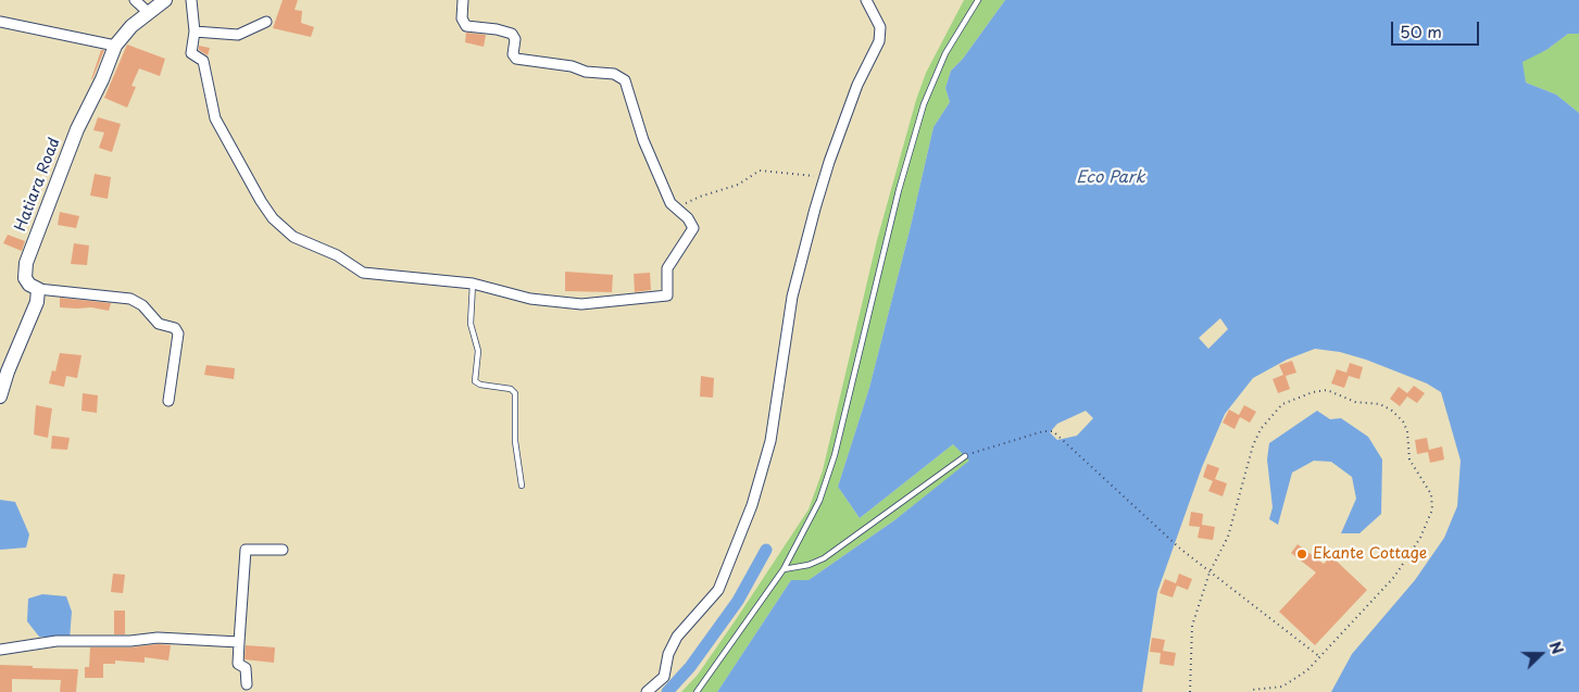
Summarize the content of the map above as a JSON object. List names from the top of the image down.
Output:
{
  "streets": {
    "street": ["Hatiara Road"]
  },
  "water": ["Eco Park"],
  "places": ["Ekante Cottage"],
  "scale_bar": "50 m",
  "north": "right"
}
